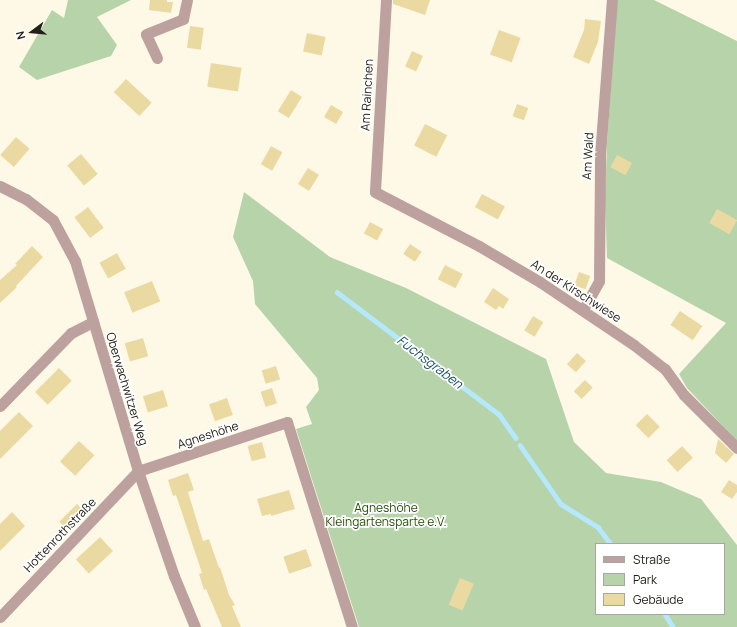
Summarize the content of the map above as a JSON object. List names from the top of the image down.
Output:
{
  "streets": {
    "street": [
      "Am Rainchen",
      "Am Wald",
      "An der Kirschwiese",
      "Oberwachwitzer Weg",
      "Agneshöhe",
      "Hottenrothstraße"
    ]
  },
  "crossings": [
    ["Am Rainchen", "An der Kirschwiese"],
    ["Am Wald", "An der Kirschwiese"],
    ["Oberwachwitzer Weg", "Agneshöhe"],
    ["Oberwachwitzer Weg", "Hottenrothstraße"],
    ["Agneshöhe", "Hottenrothstraße"]
  ],
  "water": ["Fuchsgraben"],
  "parks": ["Agneshöhe Kleingartensparte e.V."],
  "legend": ["Straße", "Park", "Gebäude"],
  "north": "left"
}
